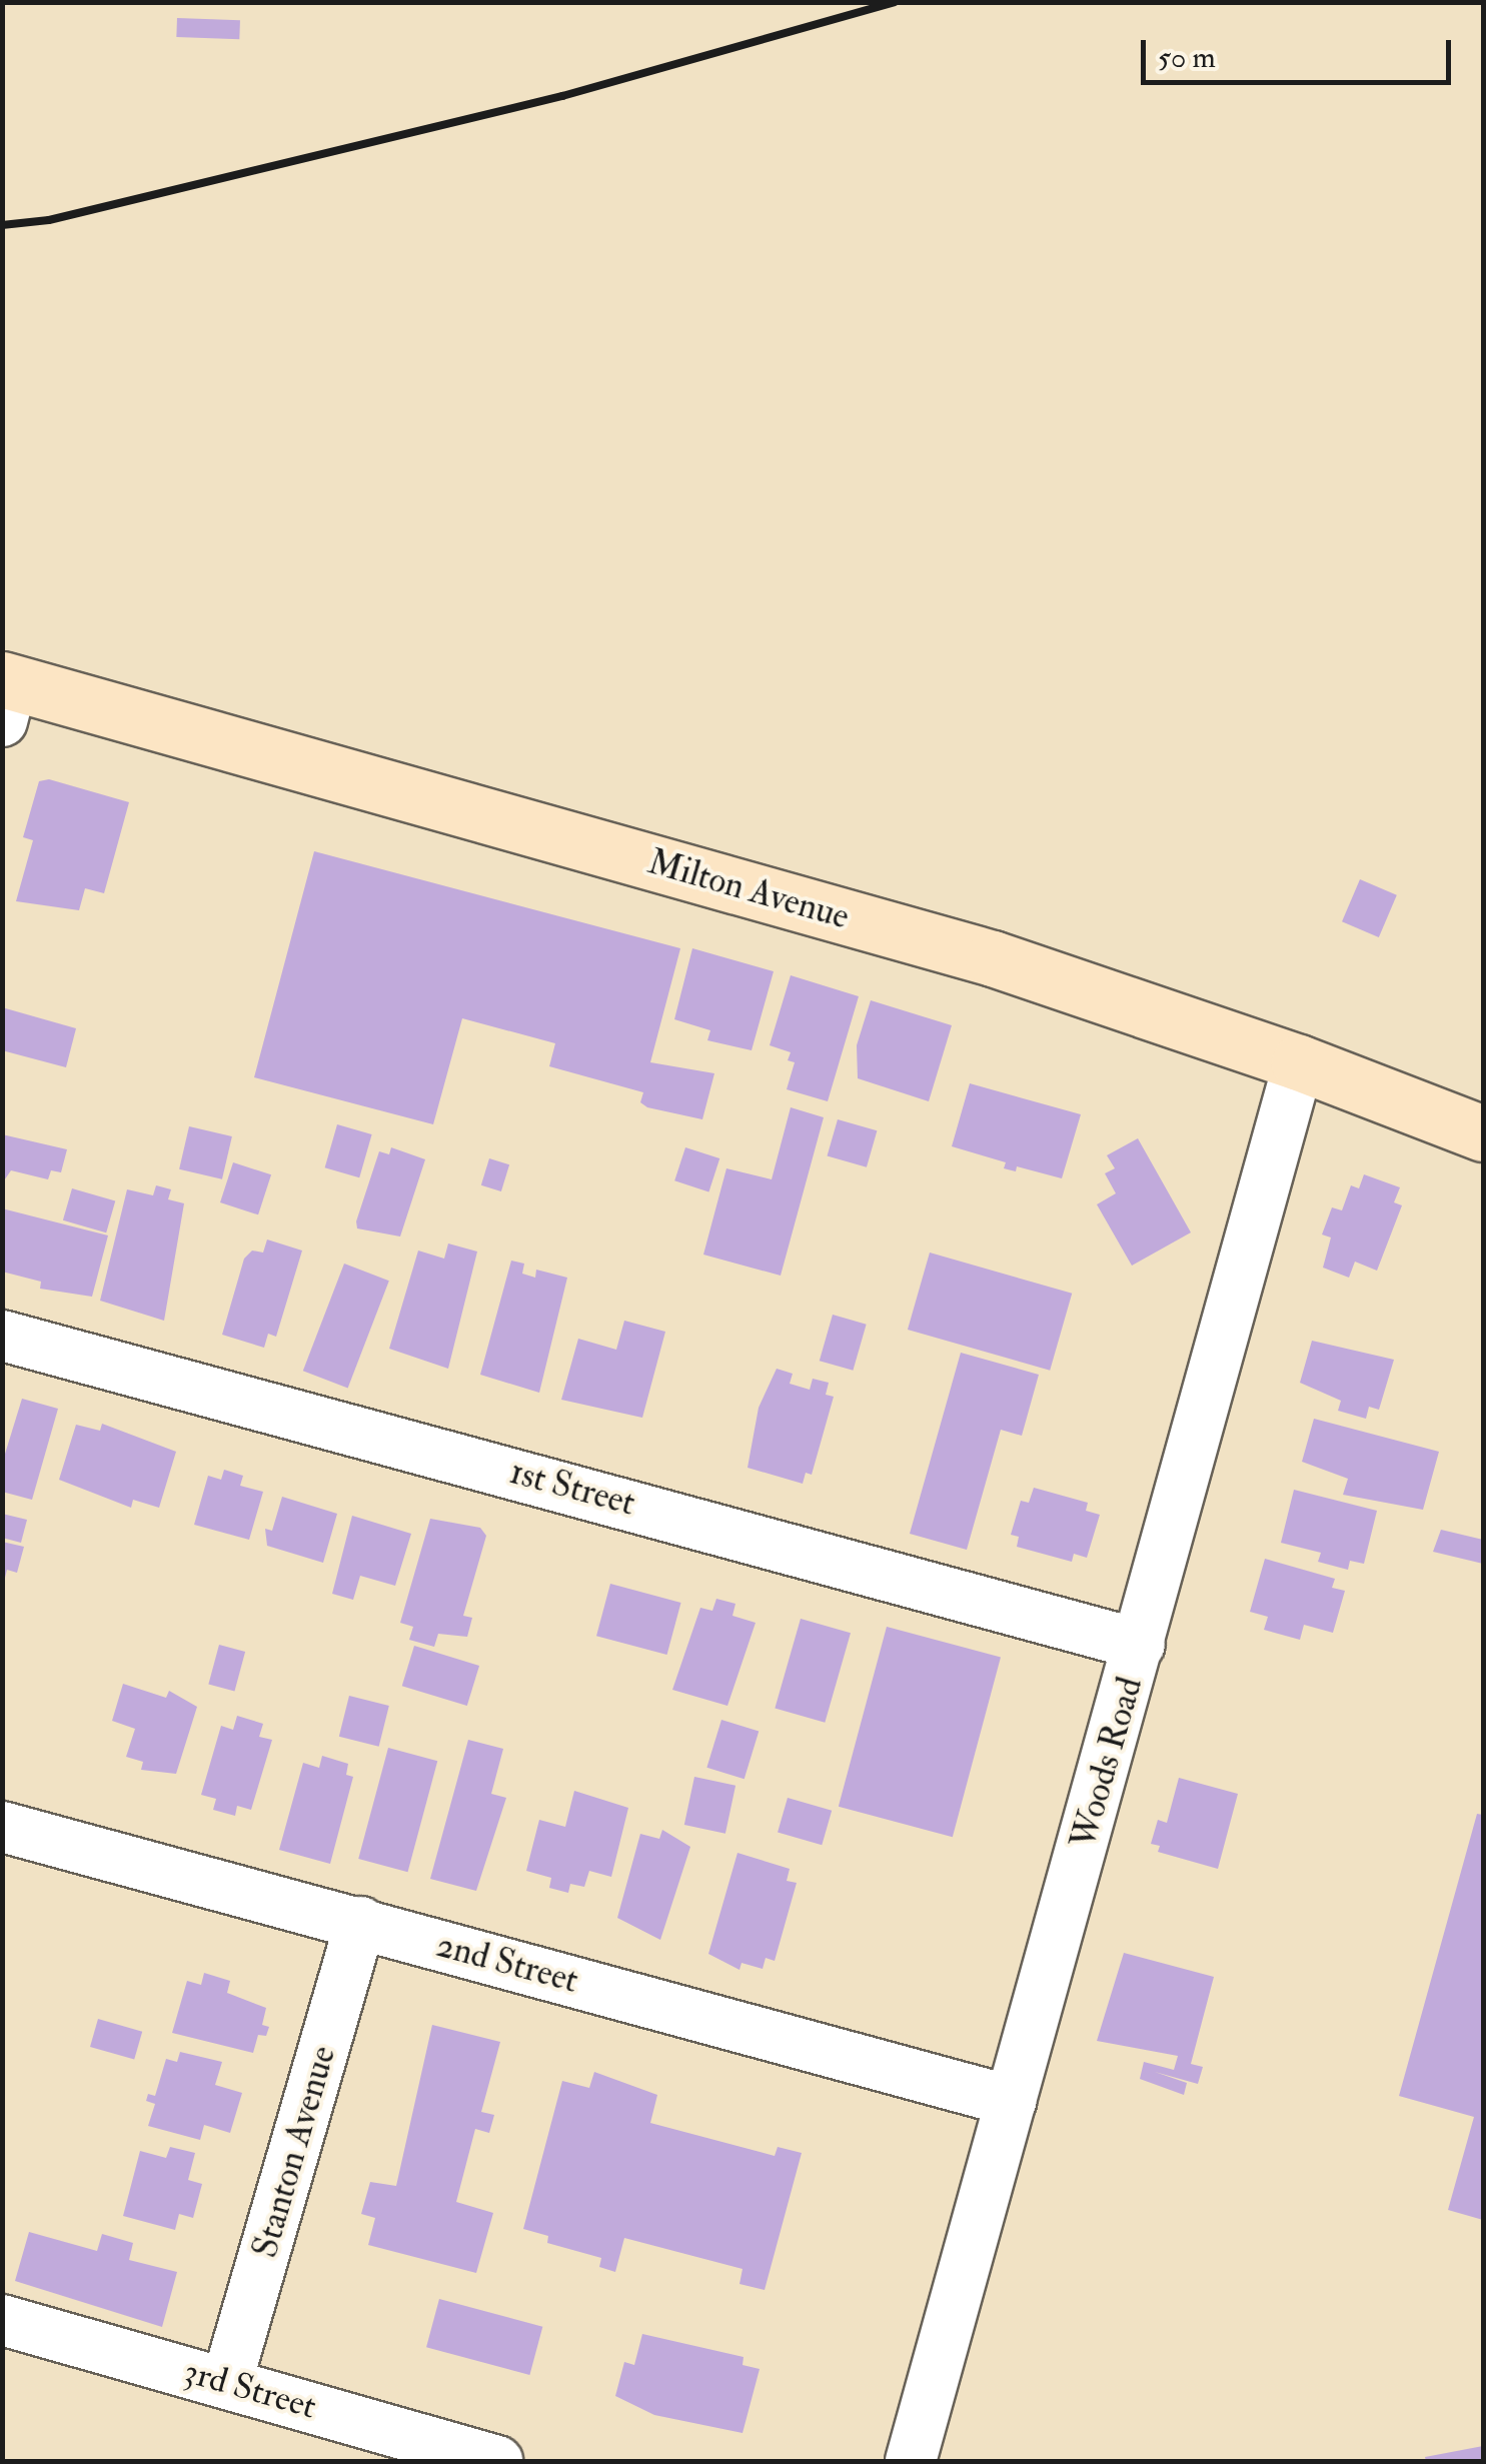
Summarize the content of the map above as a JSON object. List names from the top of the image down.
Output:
{
  "streets": {
    "main road": ["Milton Avenue"],
    "street": [
      "1st Street",
      "Woods Road",
      "2nd Street",
      "Stanton Avenue",
      "3rd Street"
    ]
  },
  "crossings": [
    ["Milton Avenue", "Woods Road"],
    ["1st Street", "Woods Road"],
    ["Woods Road", "2nd Street"],
    ["2nd Street", "Stanton Avenue"],
    ["Stanton Avenue", "3rd Street"]
  ],
  "scale_bar": "50 m"
}
